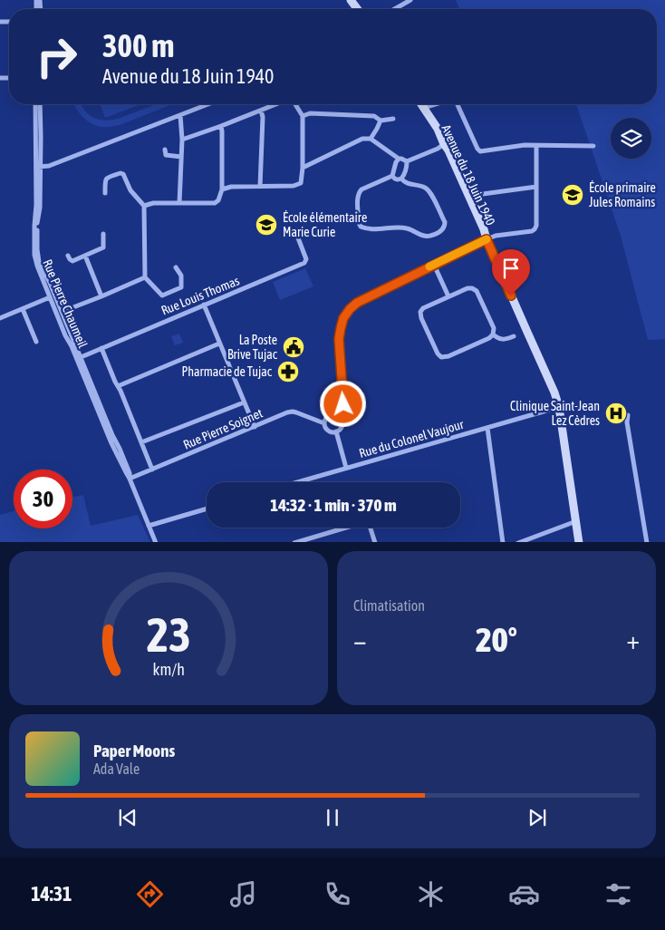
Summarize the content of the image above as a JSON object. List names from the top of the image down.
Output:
{
  "streets": {
    "street": [
      "Avenue du 18 Juin 1940",
      "Rue Louis Thomas",
      "Rue Pierre Chaumeil",
      "Rue Pierre Soignet",
      "Rue du Colonel Vaujour"
    ]
  },
  "crossings": [
    ["Avenue du 18 Juin 1940", "Rue du Colonel Vaujour"],
    ["Rue Louis Thomas", "Rue Pierre Chaumeil"],
    ["Rue Pierre Chaumeil", "Rue Pierre Soignet"]
  ],
  "places": {
    "school or university": ["École primaire Jules Romains", "École élémentaire Marie Curie"],
    "public building": ["La Poste Brive Tujac"],
    "pharmacy": ["Pharmacie de Tujac"],
    "hospital": ["Clinique Saint-Jean Lez Cèdres"]
  },
  "page": {
    "turn": ["300 m", "Avenue du 18 Juin 1940"],
    "limit": "30",
    "trip": "14:32 · 1 min · 370 m",
    "tile": "Climatisation",
    "heat": ["−", "20°", "+"],
    "song": ["Paper Moons", "Ada Vale"],
    "tabs": "14:31",
    "gauge": ["23", "km/h"]
  }
}
